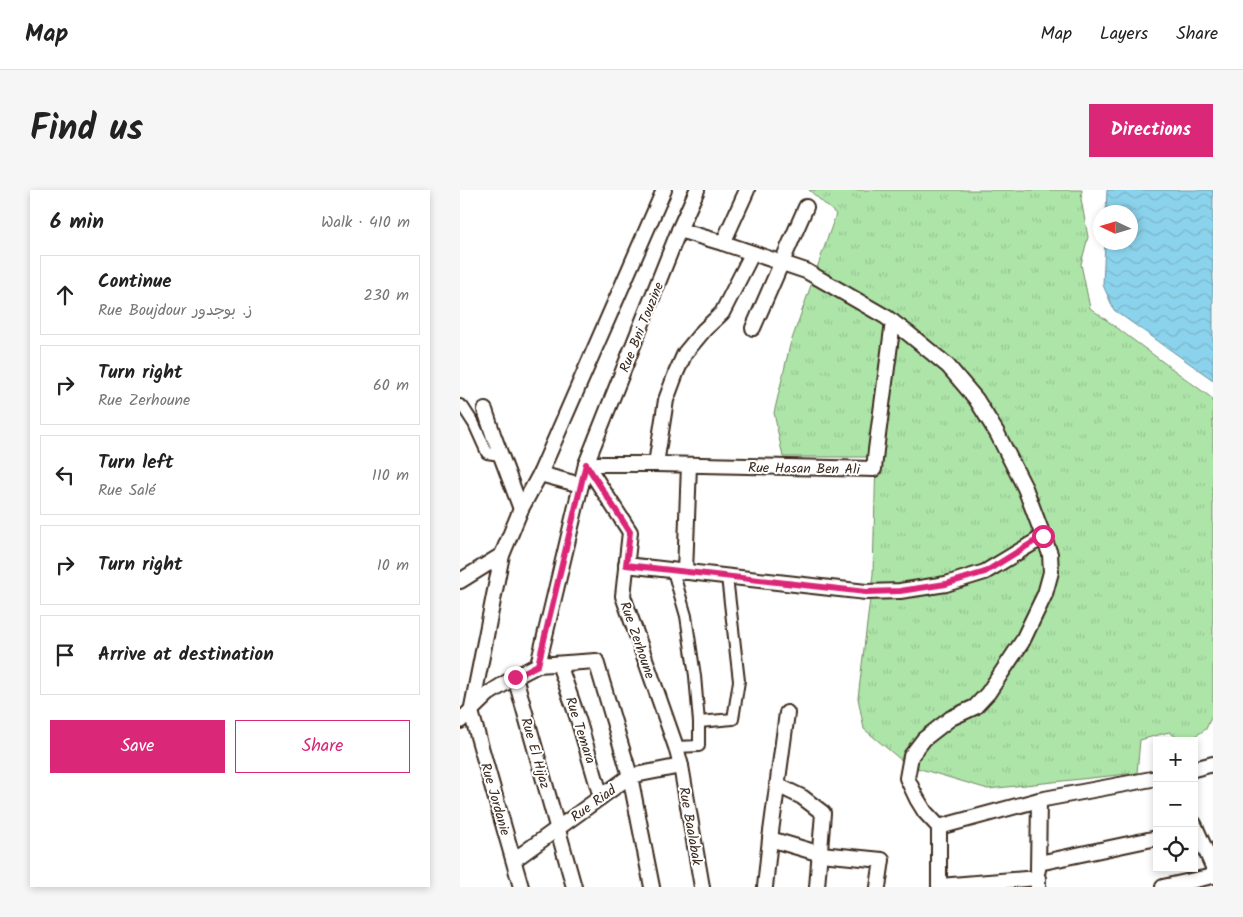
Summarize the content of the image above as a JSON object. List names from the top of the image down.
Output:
{
  "streets": {
    "street": [
      "Rue Bni Touzine",
      "Rue Hasan Ben Ali",
      "Rue Zerhoune",
      "Rue Temara",
      "Rue El Hijaz",
      "Rue Jordanie",
      "Rue Riad",
      "Rue Baalabak"
    ]
  },
  "crossings": [
    ["Rue Bni Touzine", "Rue Hasan Ben Ali"],
    ["Rue Bni Touzine", "Rue Zerhoune"],
    ["Rue Hasan Ben Ali", "Rue Zerhoune"],
    ["Rue Zerhoune", "Rue Riad"],
    ["Rue Zerhoune", "Rue Baalabak"],
    ["Rue Temara", "Rue Riad"],
    ["Rue El Hijaz", "Rue Riad"],
    ["Rue Jordanie", "Rue Riad"],
    ["Rue Riad", "Rue Baalabak"]
  ],
  "north": "left",
  "page": {
    "header": "Map",
    "nav": ["Map", "Layers", "Share"],
    "title": "Find us",
    "buttons": [
      "Directions",
      ["Save", "Share"]
    ],
    "heading": ["6 min", "Walk · 410 m"],
    "list": [
      ["Continue", "Rue Boujdour ز. بوجدور", "230 m"],
      ["Turn right", "Rue Zerhoune", "60 m"],
      ["Turn left", "Rue Salé", "110 m"],
      ["Turn right", "10 m"],
      "Arrive at destination"
    ],
    "map_buttons": ["+", "−"]
  }
}
